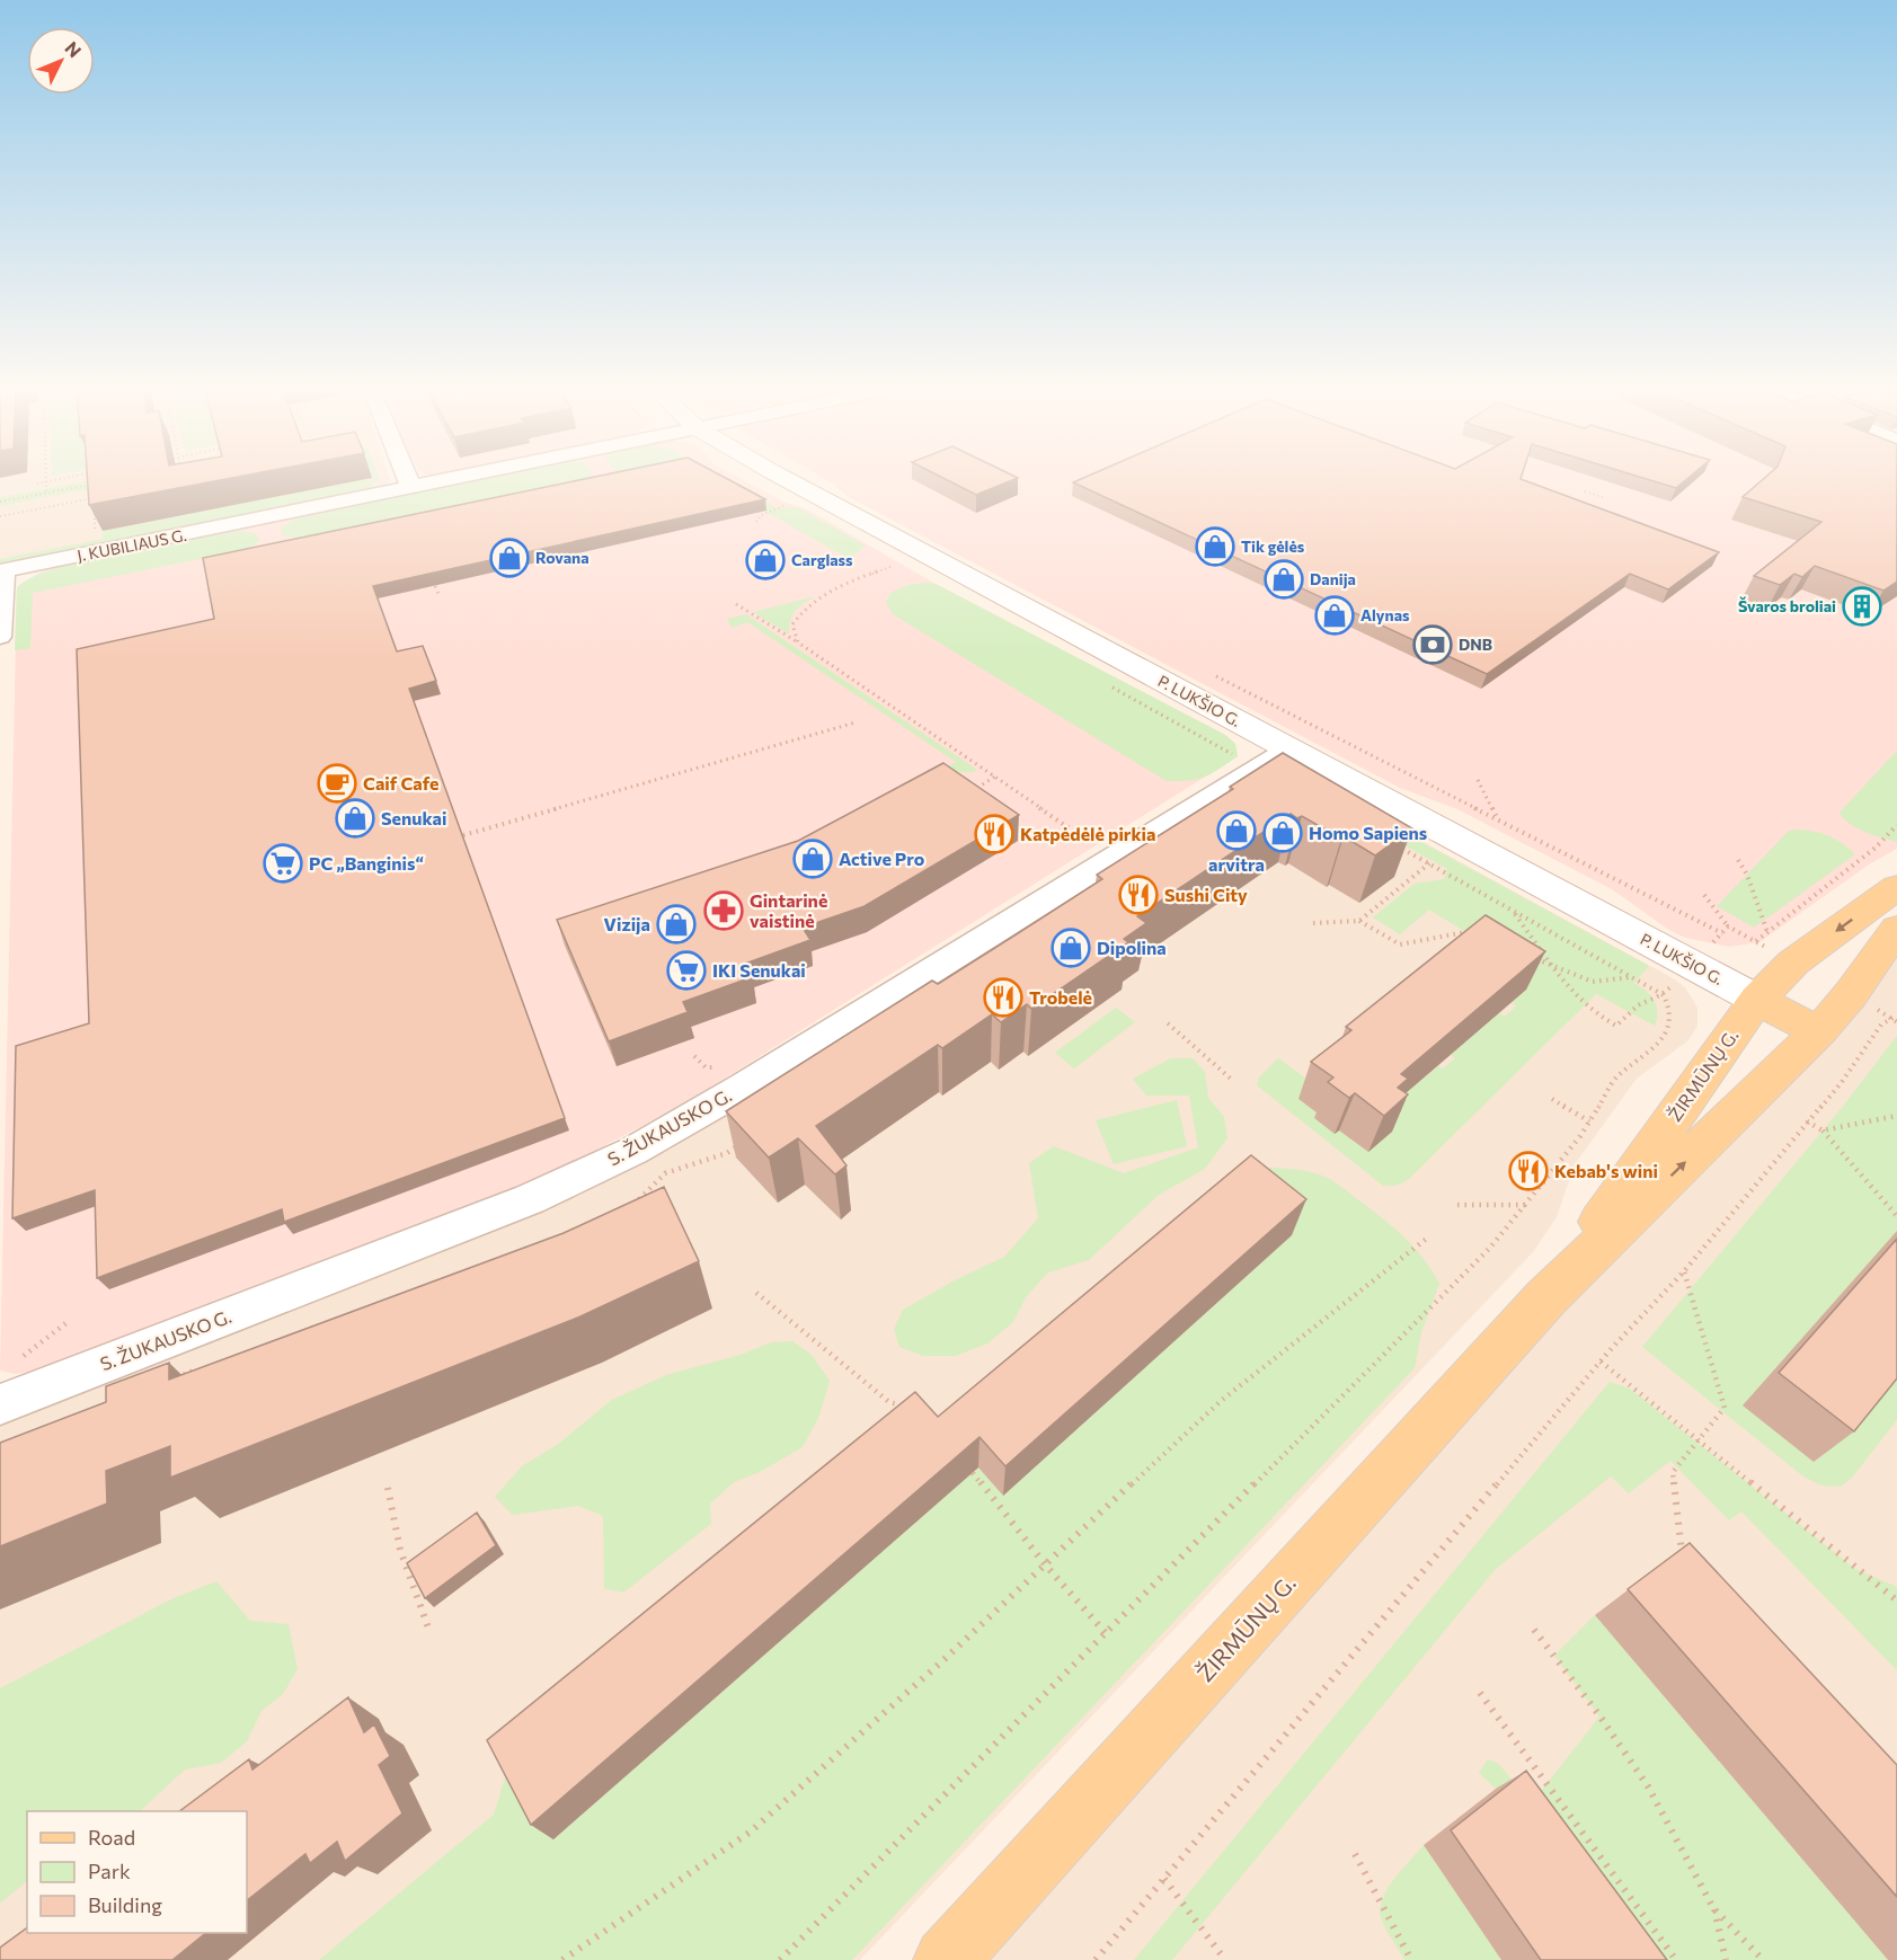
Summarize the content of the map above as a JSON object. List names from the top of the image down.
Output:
{
  "streets": {
    "main road": ["ŽIRMŪNŲ G."],
    "street": ["J. KUBILIAUS G.", "P. LUKŠIO G.", "S. ŽUKAUSKO G."]
  },
  "crossings": [
    ["P. LUKŠIO G.", "ŽIRMŪNŲ G."],
    ["P. LUKŠIO G.", "S. ŽUKAUSKO G."]
  ],
  "places": {
    "shop": [
      "Tik gėlės",
      "Rovana",
      "Carglass",
      "Danija",
      "Alynas",
      "Senukai",
      "arvitra",
      "Homo Sapiens",
      "Active Pro",
      "Vizija",
      "Dipolina"
    ],
    "building": ["Švaros broliai"],
    "bank": ["DNB"],
    "cafe": ["Caif Cafe"],
    "restaurant": [
      "Katpėdėlė pirkia",
      "Sushi City",
      "Trobelė",
      "Kebab's wini"
    ],
    "supermarket": ["PC „Banginis“", "IKI Senukai"],
    "pharmacy": ["Gintarinė vaistinė"]
  },
  "legend": ["Road", "Park", "Building"],
  "north": "top right"
}
